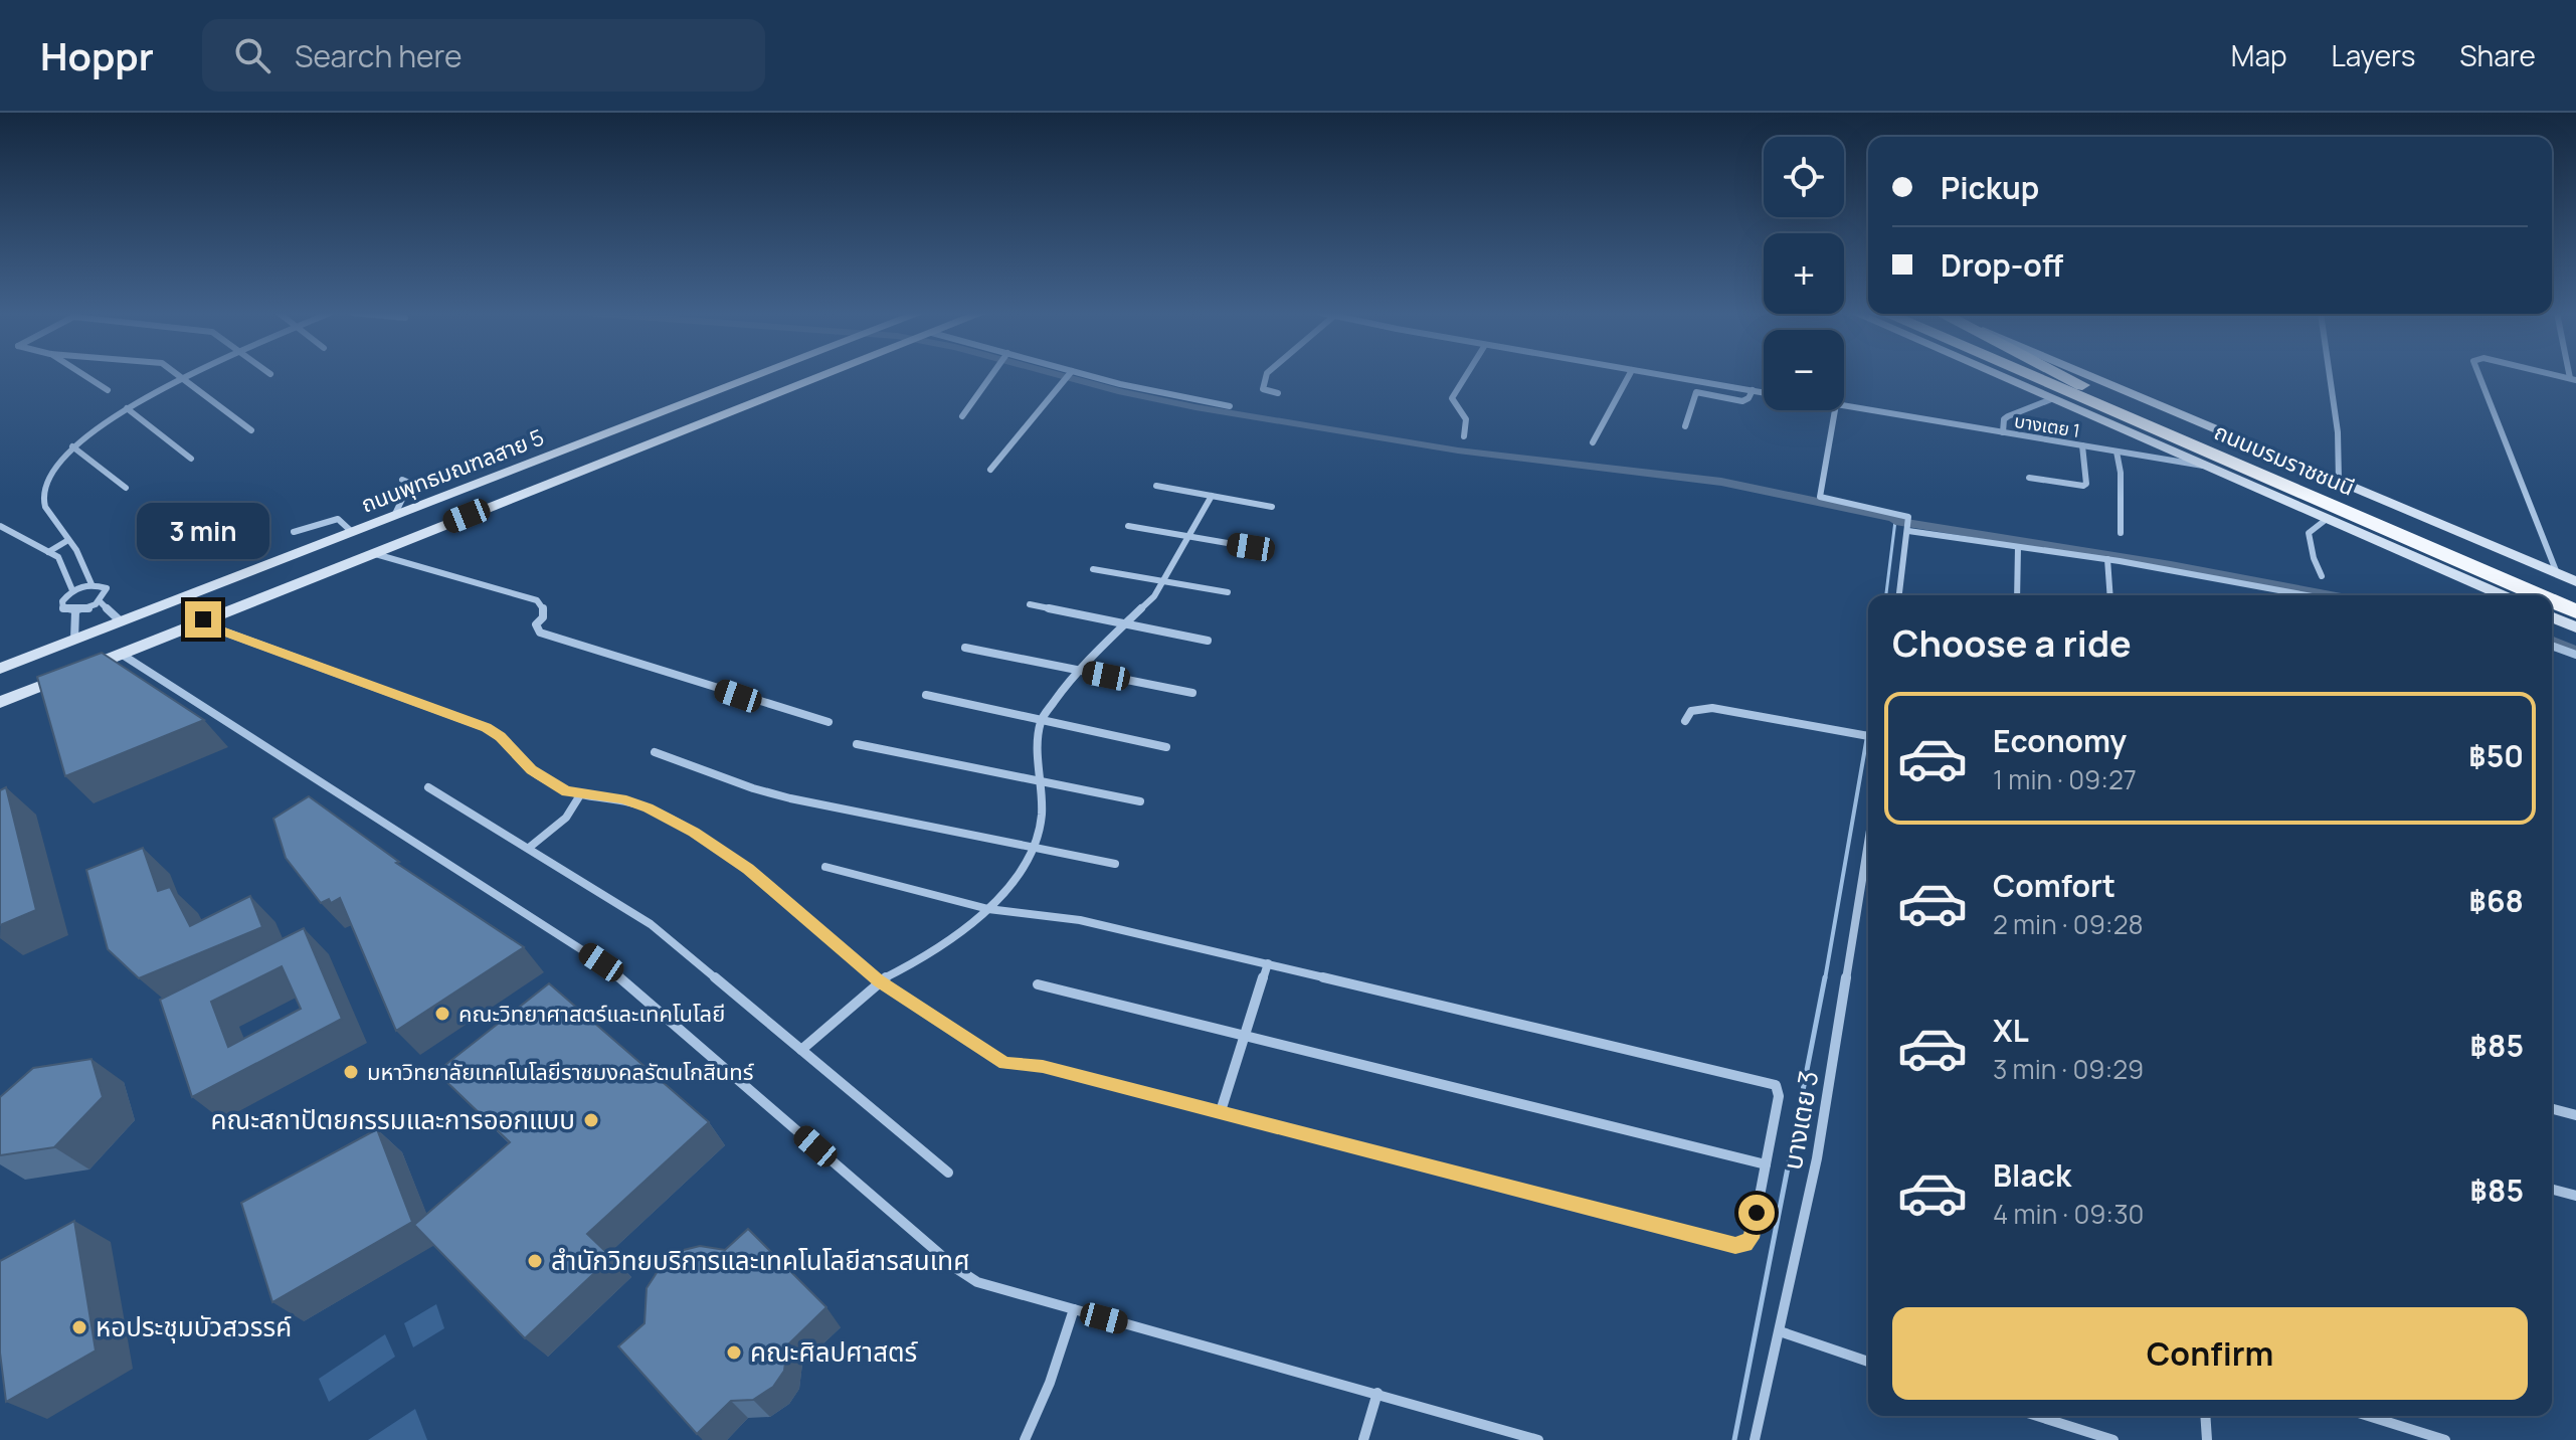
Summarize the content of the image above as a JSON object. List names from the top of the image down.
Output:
{
  "streets": {
    "highway": ["ถนนบรมราชชนนี"],
    "main road": ["ถนนพุทธมณฑลสาย 5"],
    "street": ["บางเตย 1", "บางเตย 3"]
  },
  "places": [
    "คณะวิทยาศาสตร์และเทคโนโลยี",
    "มหาวิทยาลัยเทคโนโลยีราชมงคลรัตนโกสินทร์",
    "คณะสถาปัตยกรรมและการออกแบบ",
    "สำนักวิทยบริการและเทคโนโลยีสารสนเทศ",
    "หอประชุมบัวสวรรค์",
    "คณะศิลปศาสตร์"
  ],
  "page": {
    "header": "Hoppr",
    "search": "Search here",
    "nav": ["Map", "Layers", "Share"],
    "map_buttons": ["+", "−"],
    "banner": ["Pickup", "Drop-off"],
    "bubble": "3 min",
    "heading": "Choose a ride",
    "list": [
      {
        "name": "Economy",
        "note": "1 min · 09:27",
        "value": "฿50"
      },
      {
        "name": "Comfort",
        "note": "2 min · 09:28",
        "value": "฿68"
      },
      {
        "name": "XL",
        "note": "3 min · 09:29",
        "value": "฿85"
      },
      {
        "name": "Black",
        "note": "4 min · 09:30",
        "value": "฿85"
      }
    ],
    "buttons": "Confirm"
  }
}
